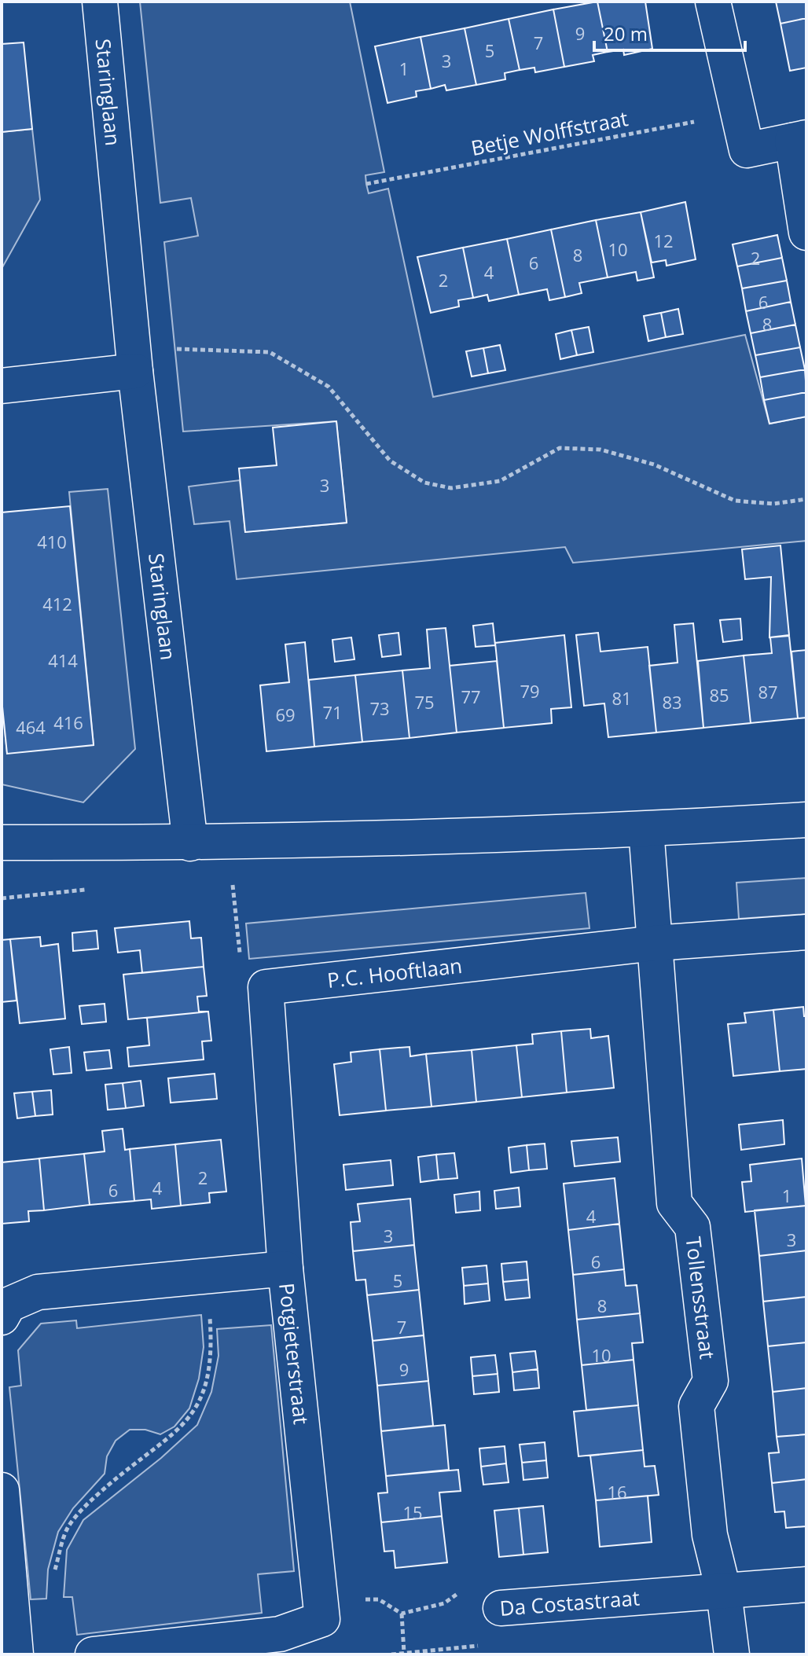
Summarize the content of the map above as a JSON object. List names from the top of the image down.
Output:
{
  "streets": {
    "street": [
      "Staringlaan",
      "P.C. Hooftlaan",
      "Tollensstraat",
      "Potgieterstraat",
      "Da Costastraat"
    ],
    "path": ["Betje Wolffstraat"]
  },
  "crossings": [
    ["P.C. Hooftlaan", "Tollensstraat"],
    ["Tollensstraat", "Da Costastraat"]
  ],
  "house_numbers": [
    "9",
    "7",
    "5",
    "3",
    "1",
    "12",
    "10",
    "8",
    "2",
    "6",
    "4",
    "2",
    "6",
    "8",
    "3",
    "410",
    "412",
    "414",
    "79",
    "87",
    "85",
    "77",
    "81",
    "75",
    "83",
    "73",
    "71",
    "69",
    "416",
    "464",
    "2",
    "4",
    "6",
    "1",
    "4",
    "3",
    "3",
    "6",
    "5",
    "8",
    "7",
    "10",
    "9",
    "16",
    "15"
  ],
  "scale_bar": "20 m"
}
